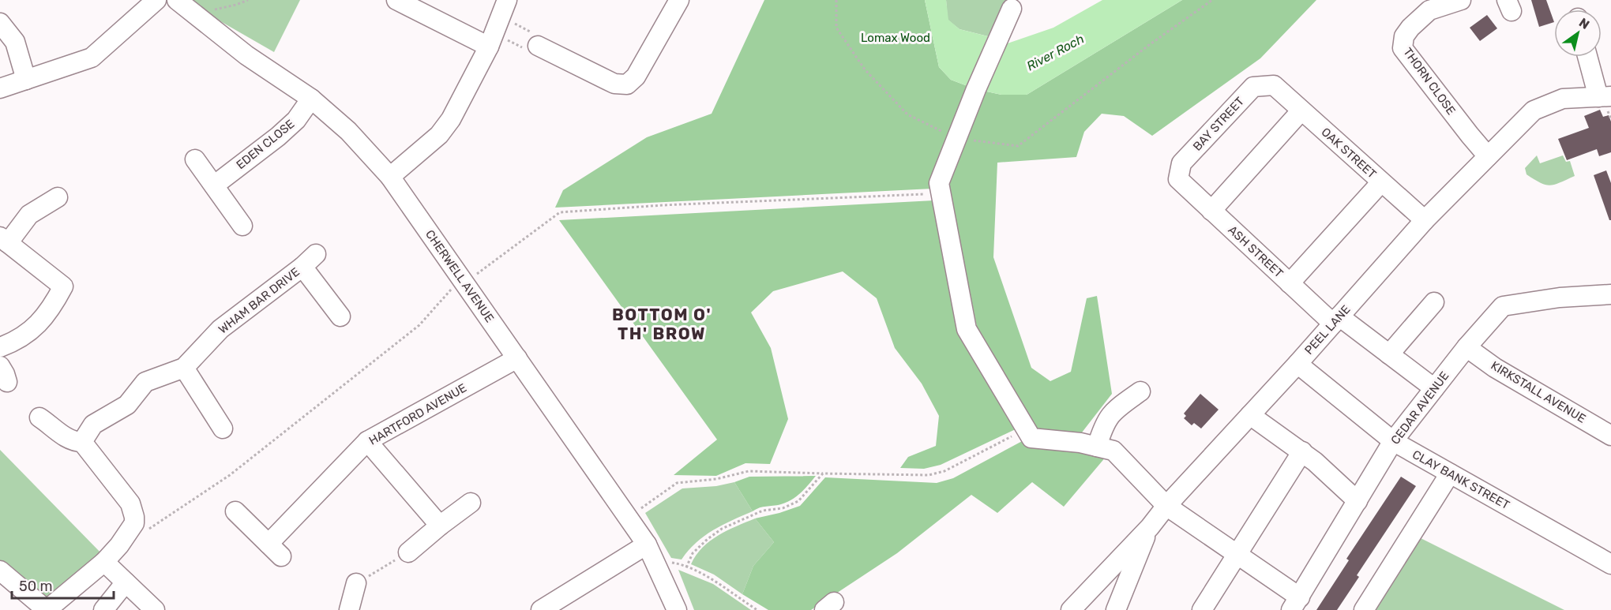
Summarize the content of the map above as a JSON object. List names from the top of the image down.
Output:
{
  "streets": {
    "street": [
      "THORN CLOSE",
      "BAY STREET",
      "EDEN CLOSE",
      "OAK STREET",
      "ASH STREET",
      "CHERWELL AVENUE",
      "WHAM BAR DRIVE",
      "PEEL LANE",
      "KIRKSTALL AVENUE",
      "CEDAR AVENUE",
      "HARTFORD AVENUE",
      "CLAY BANK STREET"
    ]
  },
  "crossings": [
    ["THORN CLOSE", "PEEL LANE"],
    ["BAY STREET", "OAK STREET"],
    ["BAY STREET", "ASH STREET"],
    ["EDEN CLOSE", "CHERWELL AVENUE"],
    ["OAK STREET", "PEEL LANE"],
    ["ASH STREET", "PEEL LANE"],
    ["ASH STREET", "CEDAR AVENUE"],
    ["CHERWELL AVENUE", "HARTFORD AVENUE"],
    ["PEEL LANE", "CLAY BANK STREET"],
    ["KIRKSTALL AVENUE", "CEDAR AVENUE"],
    ["CEDAR AVENUE", "CLAY BANK STREET"]
  ],
  "districts": ["BOTTOM O' TH' BROW"],
  "water": ["River Roch"],
  "parks": ["Lomax Wood"],
  "scale_bar": "50 m",
  "north": "top right"
}
